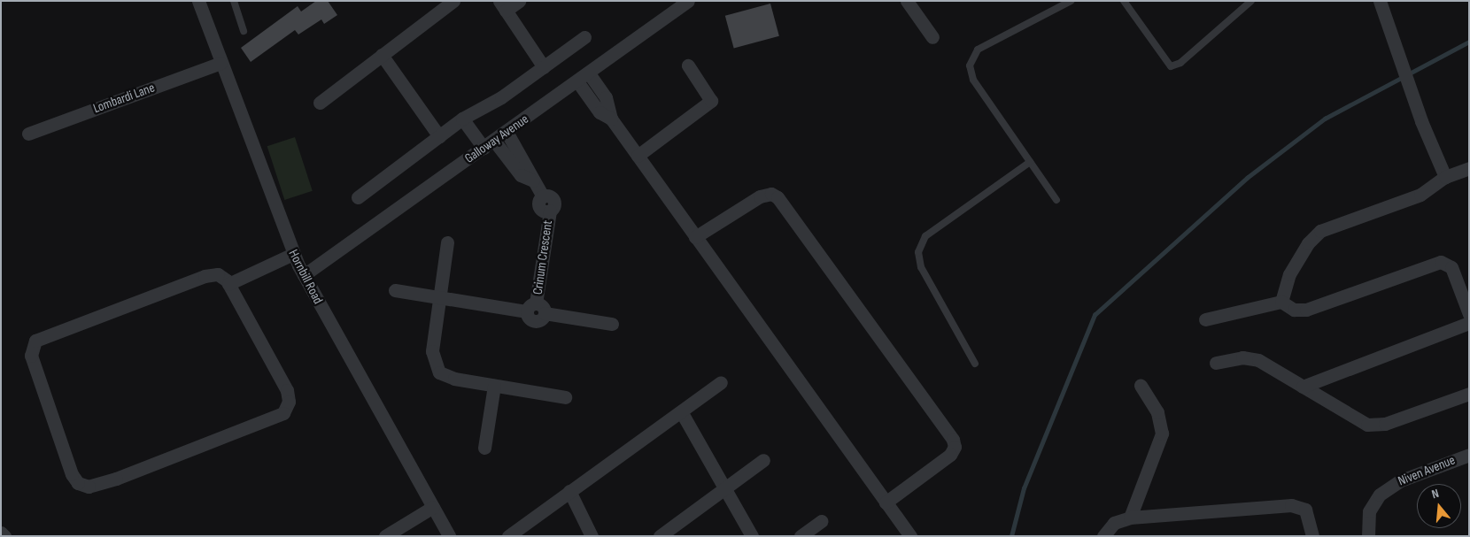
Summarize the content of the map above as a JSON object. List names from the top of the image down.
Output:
{
  "streets": {
    "street": [
      "Lombardi Lane",
      "Galloway Avenue",
      "Crinum Crescent",
      "Hornbill Road",
      "Niven Avenue"
    ]
  },
  "crossings": [
    ["Lombardi Lane", "Hornbill Road"],
    ["Galloway Avenue", "Hornbill Road"]
  ],
  "north": "top"
}
